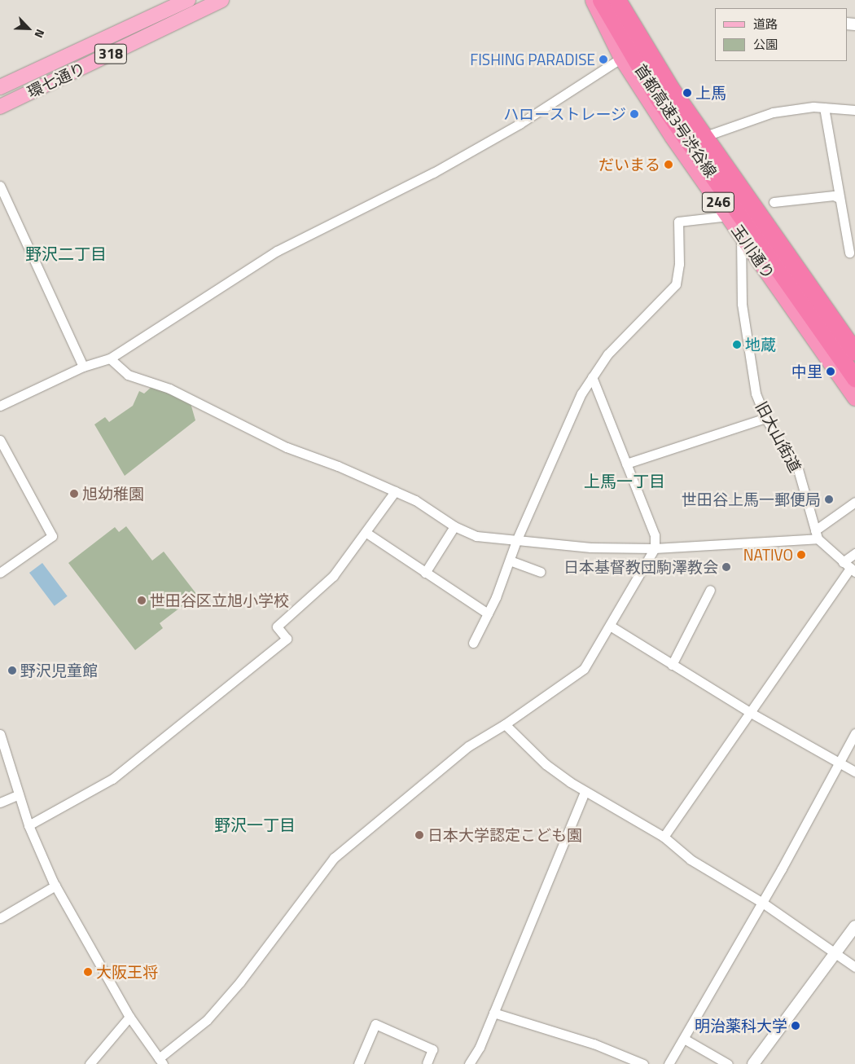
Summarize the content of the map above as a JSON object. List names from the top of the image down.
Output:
{
  "streets": {
    "highway": ["首都高速3号渋谷線", "246", "玉川通り"],
    "main road": ["318", "環七通り"],
    "street": ["旧大山街道"]
  },
  "crossings": [
    ["玉川通り", "旧大山街道"]
  ],
  "districts": ["野沢二丁目", "上馬一丁目", "野沢一丁目"],
  "places": [
    "FISHING PARADISE",
    "上馬",
    "ハローストレージ",
    "だいまる",
    "地蔵",
    "中里",
    "旭幼稚園",
    "世田谷上馬一郵便局",
    "NATIVO",
    "日本基督教団駒澤教会",
    "世田谷区立旭小学校",
    "野沢児童館",
    "日本大学認定こども園",
    "大阪王将",
    "明治薬科大学"
  ],
  "legend": ["道路", "公園"],
  "north": "bottom right"
}
